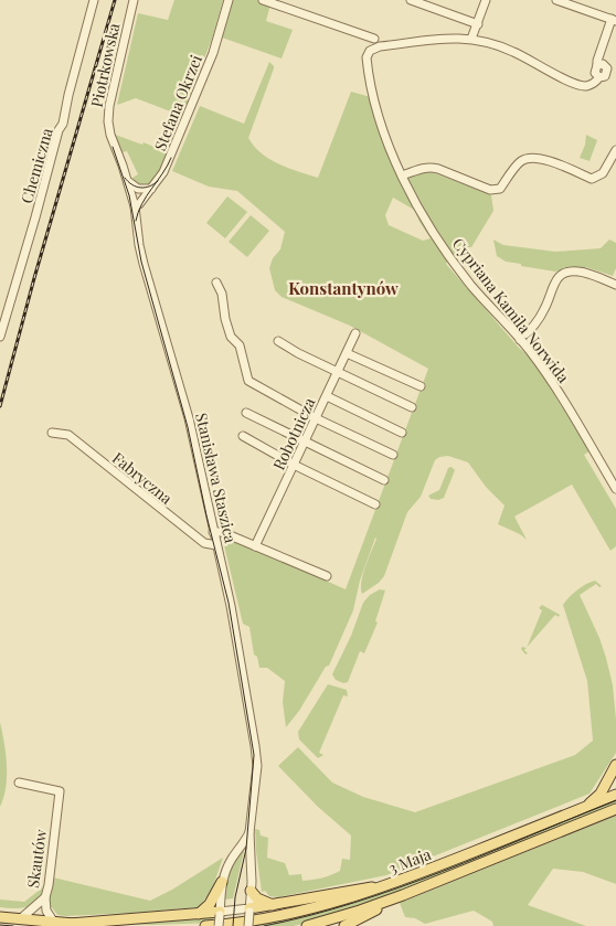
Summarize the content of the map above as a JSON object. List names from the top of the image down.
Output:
{
  "streets": {
    "main road": ["3 Maja"],
    "street": [
      "Piotrkowska",
      "Stefana Okrzei",
      "Chemiczna",
      "Cypriana Kamila Norwida",
      "Robotnicza",
      "Fabryczna",
      "Stanisława Staszica",
      "Skautów"
    ]
  },
  "crossings": [
    ["Piotrkowska", "Stanisława Staszica"],
    ["Stefana Okrzei", "Stanisława Staszica"],
    ["Fabryczna", "Stanisława Staszica"]
  ],
  "districts": ["Konstantynów"]
}
